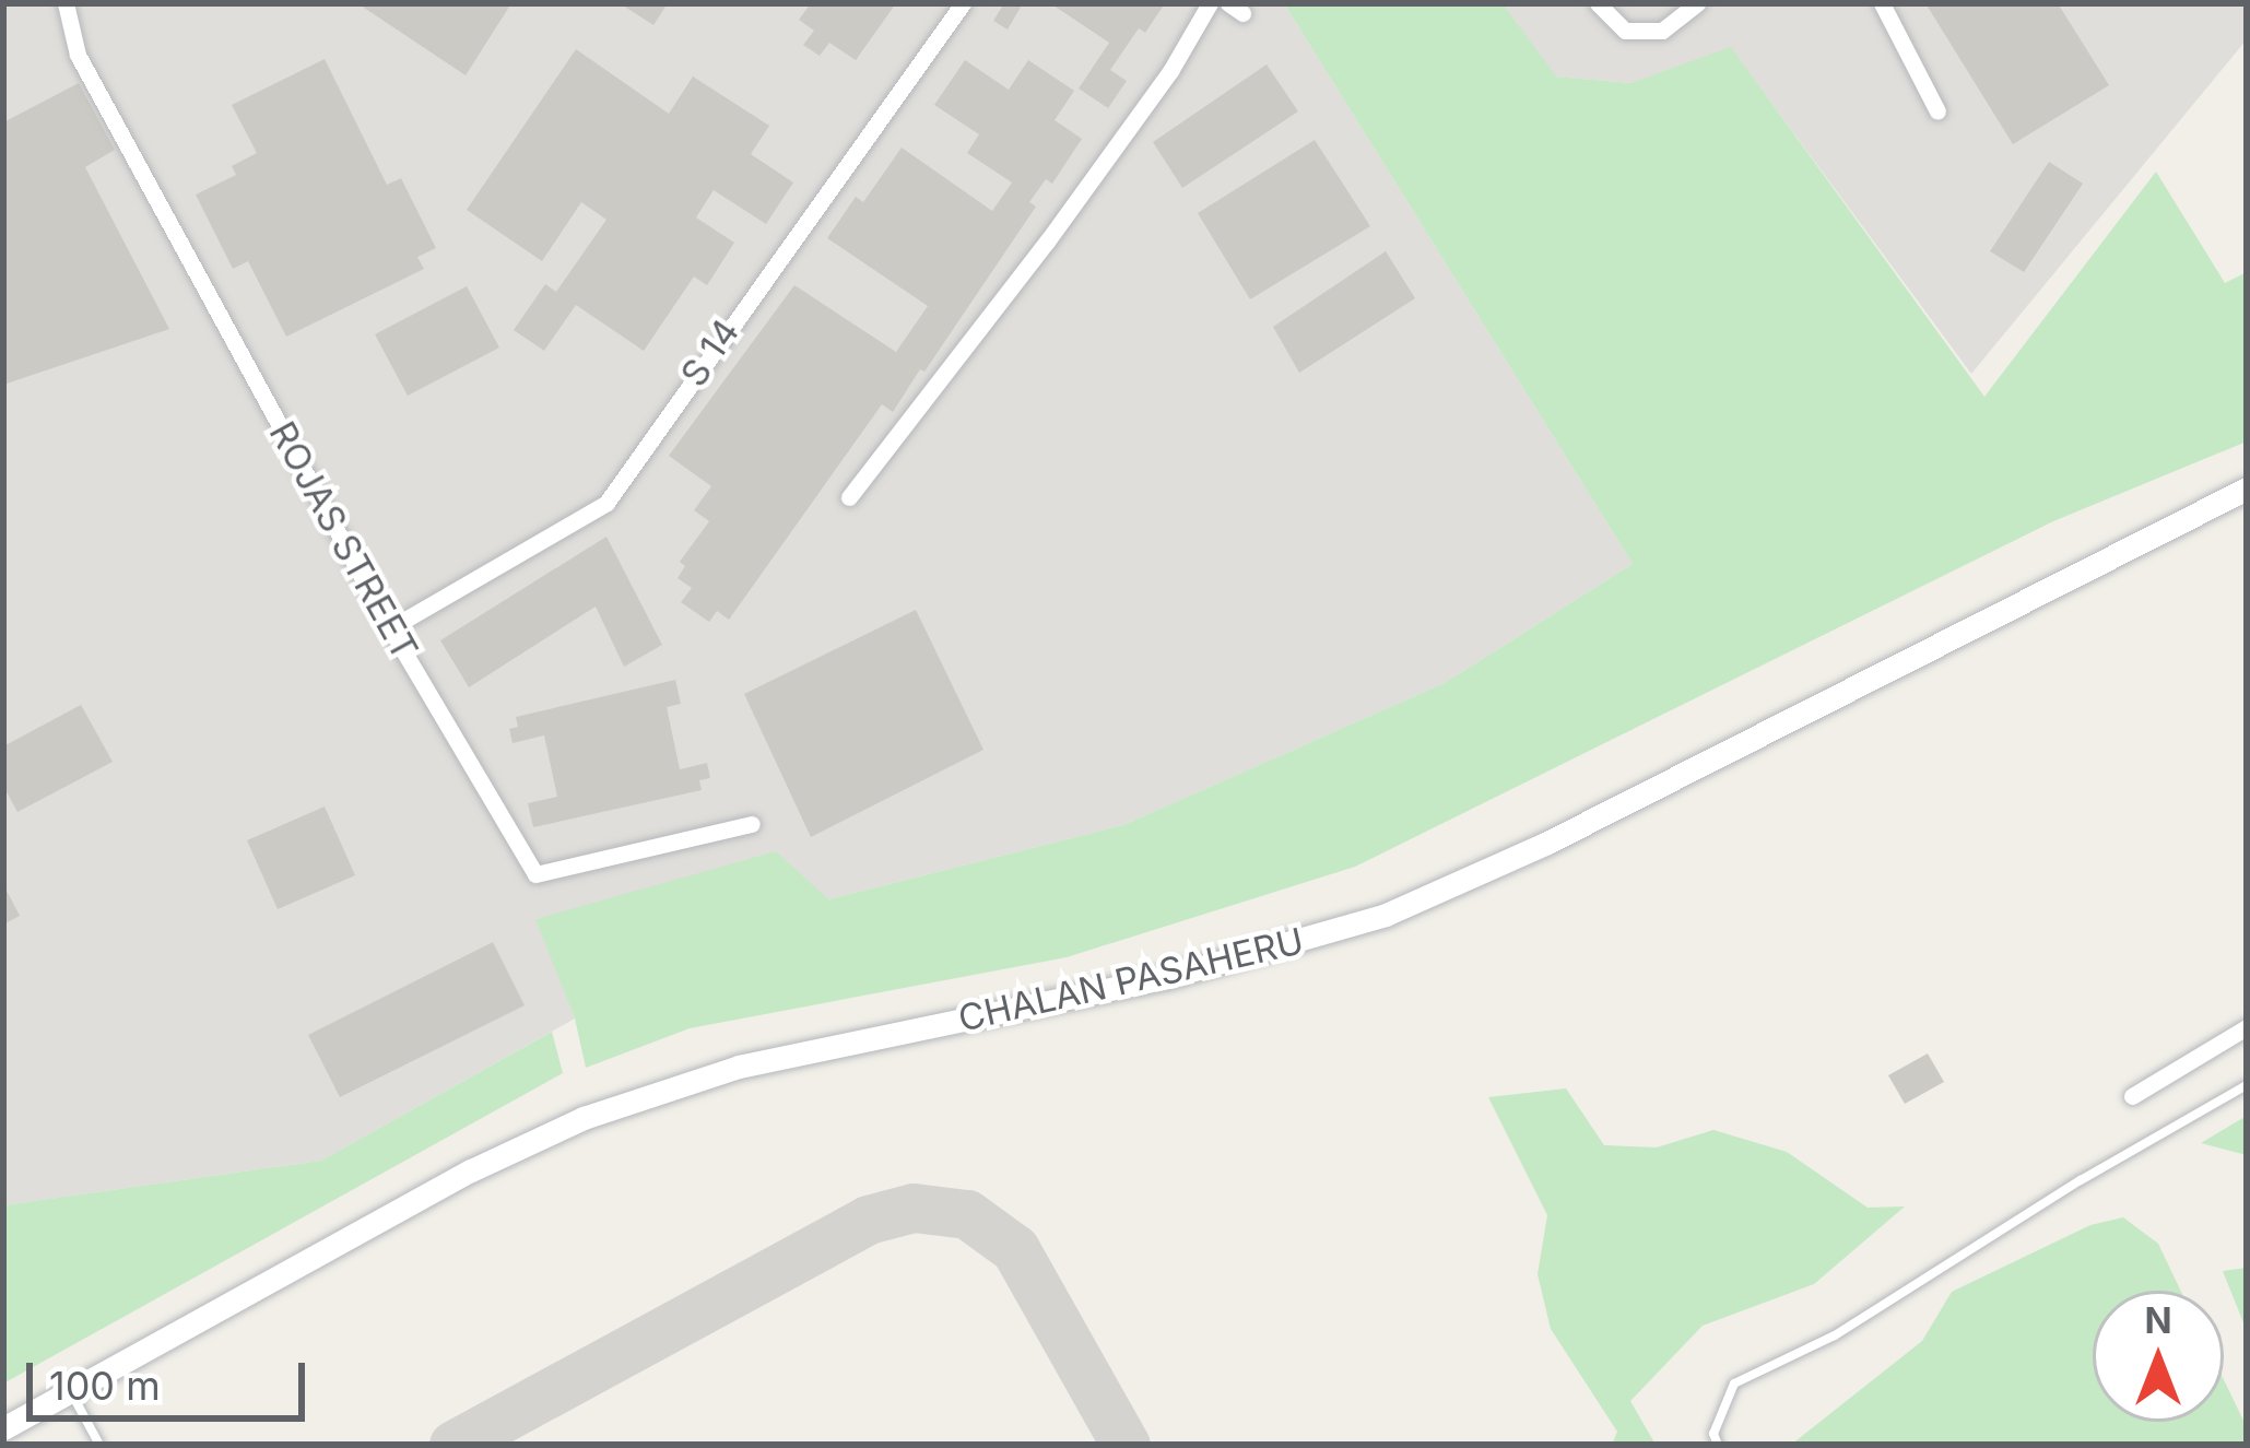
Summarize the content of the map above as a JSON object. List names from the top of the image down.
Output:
{
  "streets": {
    "main road": ["CHALAN PASAHERU"],
    "street": ["S 14", "ROJAS STREET"]
  },
  "crossings": [
    ["S 14", "ROJAS STREET"]
  ],
  "scale_bar": "100 m",
  "north": "top"
}
